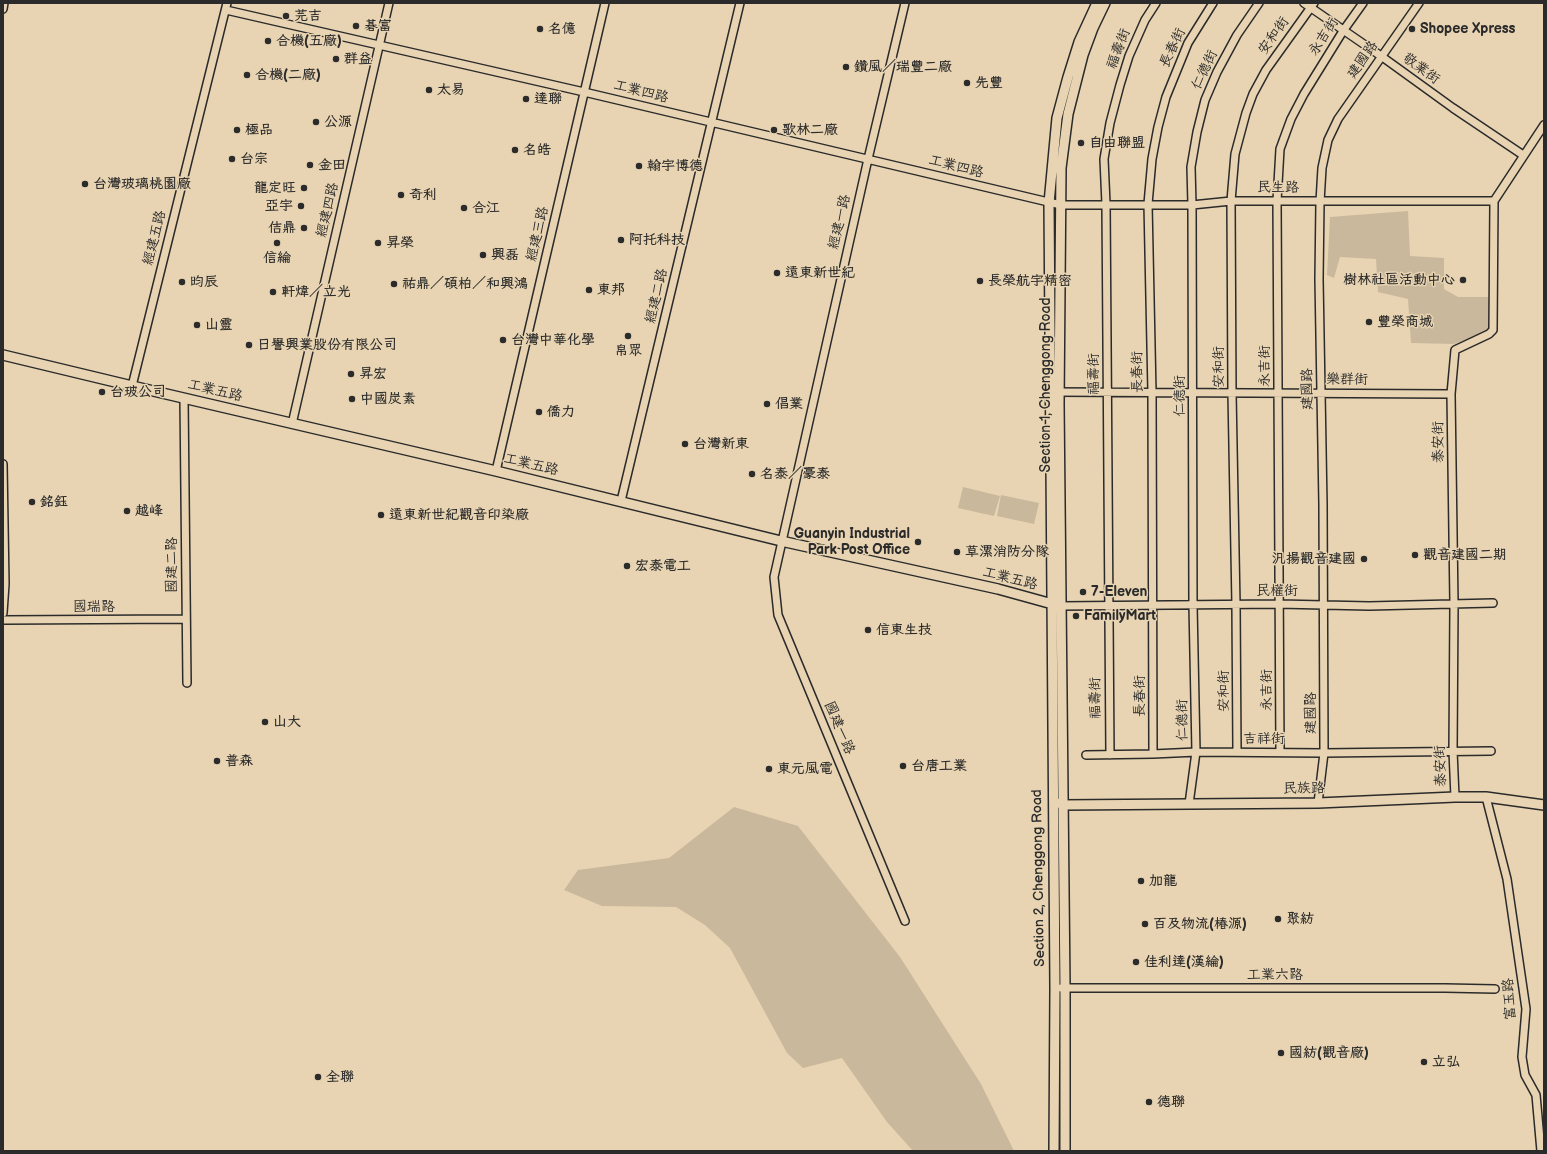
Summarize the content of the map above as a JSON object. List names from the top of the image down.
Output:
{
  "streets": {
    "street": [
      "安和街",
      "永吉街",
      "長春街",
      "福壽街",
      "建國路",
      "敬業街",
      "仁德街",
      "工業四路",
      "民生路",
      "經建四路",
      "經建一路",
      "經建三路",
      "經建五路",
      "經建二路",
      "樂群街",
      "Section 1, Chenggong Road",
      "工業五路",
      "泰安街",
      "國建二路",
      "民權街",
      "國瑞路",
      "國建一路",
      "吉祥街",
      "民族路",
      "Section 2, Chenggong Road",
      "工業六路",
      "富玉路"
    ]
  },
  "crossings": [
    ["安和街", "敬業街"],
    ["安和街", "民生路"],
    ["安和街", "樂群街"],
    ["安和街", "民權街"],
    ["安和街", "吉祥街"],
    ["永吉街", "敬業街"],
    ["永吉街", "民生路"],
    ["永吉街", "樂群街"],
    ["永吉街", "民權街"],
    ["永吉街", "吉祥街"],
    ["長春街", "民生路"],
    ["長春街", "樂群街"],
    ["長春街", "民權街"],
    ["長春街", "吉祥街"],
    ["福壽街", "民生路"],
    ["福壽街", "樂群街"],
    ["福壽街", "民權街"],
    ["福壽街", "吉祥街"],
    ["建國路", "敬業街"],
    ["建國路", "民生路"],
    ["建國路", "樂群街"],
    ["建國路", "民權街"],
    ["建國路", "吉祥街"],
    ["建國路", "民族路"],
    ["仁德街", "民生路"],
    ["仁德街", "樂群街"],
    ["仁德街", "民權街"],
    ["仁德街", "吉祥街"],
    ["仁德街", "民族路"],
    ["工業四路", "民生路"],
    ["工業四路", "經建四路"],
    ["工業四路", "經建一路"],
    ["工業四路", "經建三路"],
    ["工業四路", "經建五路"],
    ["工業四路", "經建二路"],
    ["工業四路", "Section 1, Chenggong Road"],
    ["民生路", "Section 1, Chenggong Road"],
    ["民生路", "泰安街"],
    ["經建四路", "工業五路"],
    ["經建一路", "工業五路"],
    ["經建一路", "國建一路"],
    ["經建三路", "工業五路"],
    ["經建五路", "工業五路"],
    ["經建二路", "工業五路"],
    ["樂群街", "Section 1, Chenggong Road"],
    ["樂群街", "泰安街"],
    ["Section 1, Chenggong Road", "工業五路"],
    ["Section 1, Chenggong Road", "民權街"],
    ["Section 1, Chenggong Road", "Section 2, Chenggong Road"],
    ["工業五路", "國建二路"],
    ["工業五路", "民權街"],
    ["工業五路", "國建一路"],
    ["工業五路", "Section 2, Chenggong Road"],
    ["泰安街", "民權街"],
    ["泰安街", "吉祥街"],
    ["泰安街", "民族路"],
    ["國建二路", "國瑞路"],
    ["民權街", "Section 2, Chenggong Road"],
    ["民族路", "Section 2, Chenggong Road"],
    ["民族路", "富玉路"],
    ["Section 2, Chenggong Road", "工業六路"]
  ],
  "places": [
    "芫吉",
    "碁富",
    "名億",
    "Shopee Xpress",
    "合機(五廠)",
    "群益",
    "鑽風／瑞豐二廠",
    "合機(二廠)",
    "先豐",
    "太易",
    "達聯",
    "公源",
    "極品",
    "歌林二廠",
    "自由聯盟",
    "名皓",
    "台宗",
    "金田",
    "翰宇博德",
    "台灣玻璃桃園廠",
    "龍定旺",
    "奇利",
    "亞宇",
    "合江",
    "佶鼎",
    "阿托科技",
    "信綸",
    "昇榮",
    "興磊",
    "遠東新世紀",
    "樹林社區活動中心",
    "長榮航宇精密",
    "昀辰",
    "祐鼎／碩柏／和興鴻",
    "東邦",
    "軒煒／立光",
    "豐榮商城",
    "山靈",
    "帛眾",
    "台灣中華化學",
    "日譽興業股份有限公司",
    "昇宏",
    "台玻公司",
    "中國炭素",
    "倡業",
    "僑力",
    "台灣新東",
    "名泰／豪泰",
    "銘鈺",
    "越峰",
    "遠東新世紀觀音印染廠",
    "Guanyin Industrial Park Post Office",
    "草漯消防分隊",
    "觀音建國二期",
    "汎揚觀音建國",
    "宏泰電工",
    "7-Eleven",
    "FamilyMart",
    "信東生技",
    "山大",
    "普森",
    "台唐工業",
    "東元風電",
    "加龍",
    "聚紡",
    "百及物流(椿源)",
    "佳利達(漢綸)",
    "國紡(觀音廠)",
    "立弘",
    "全聯",
    "德聯"
  ]
}
